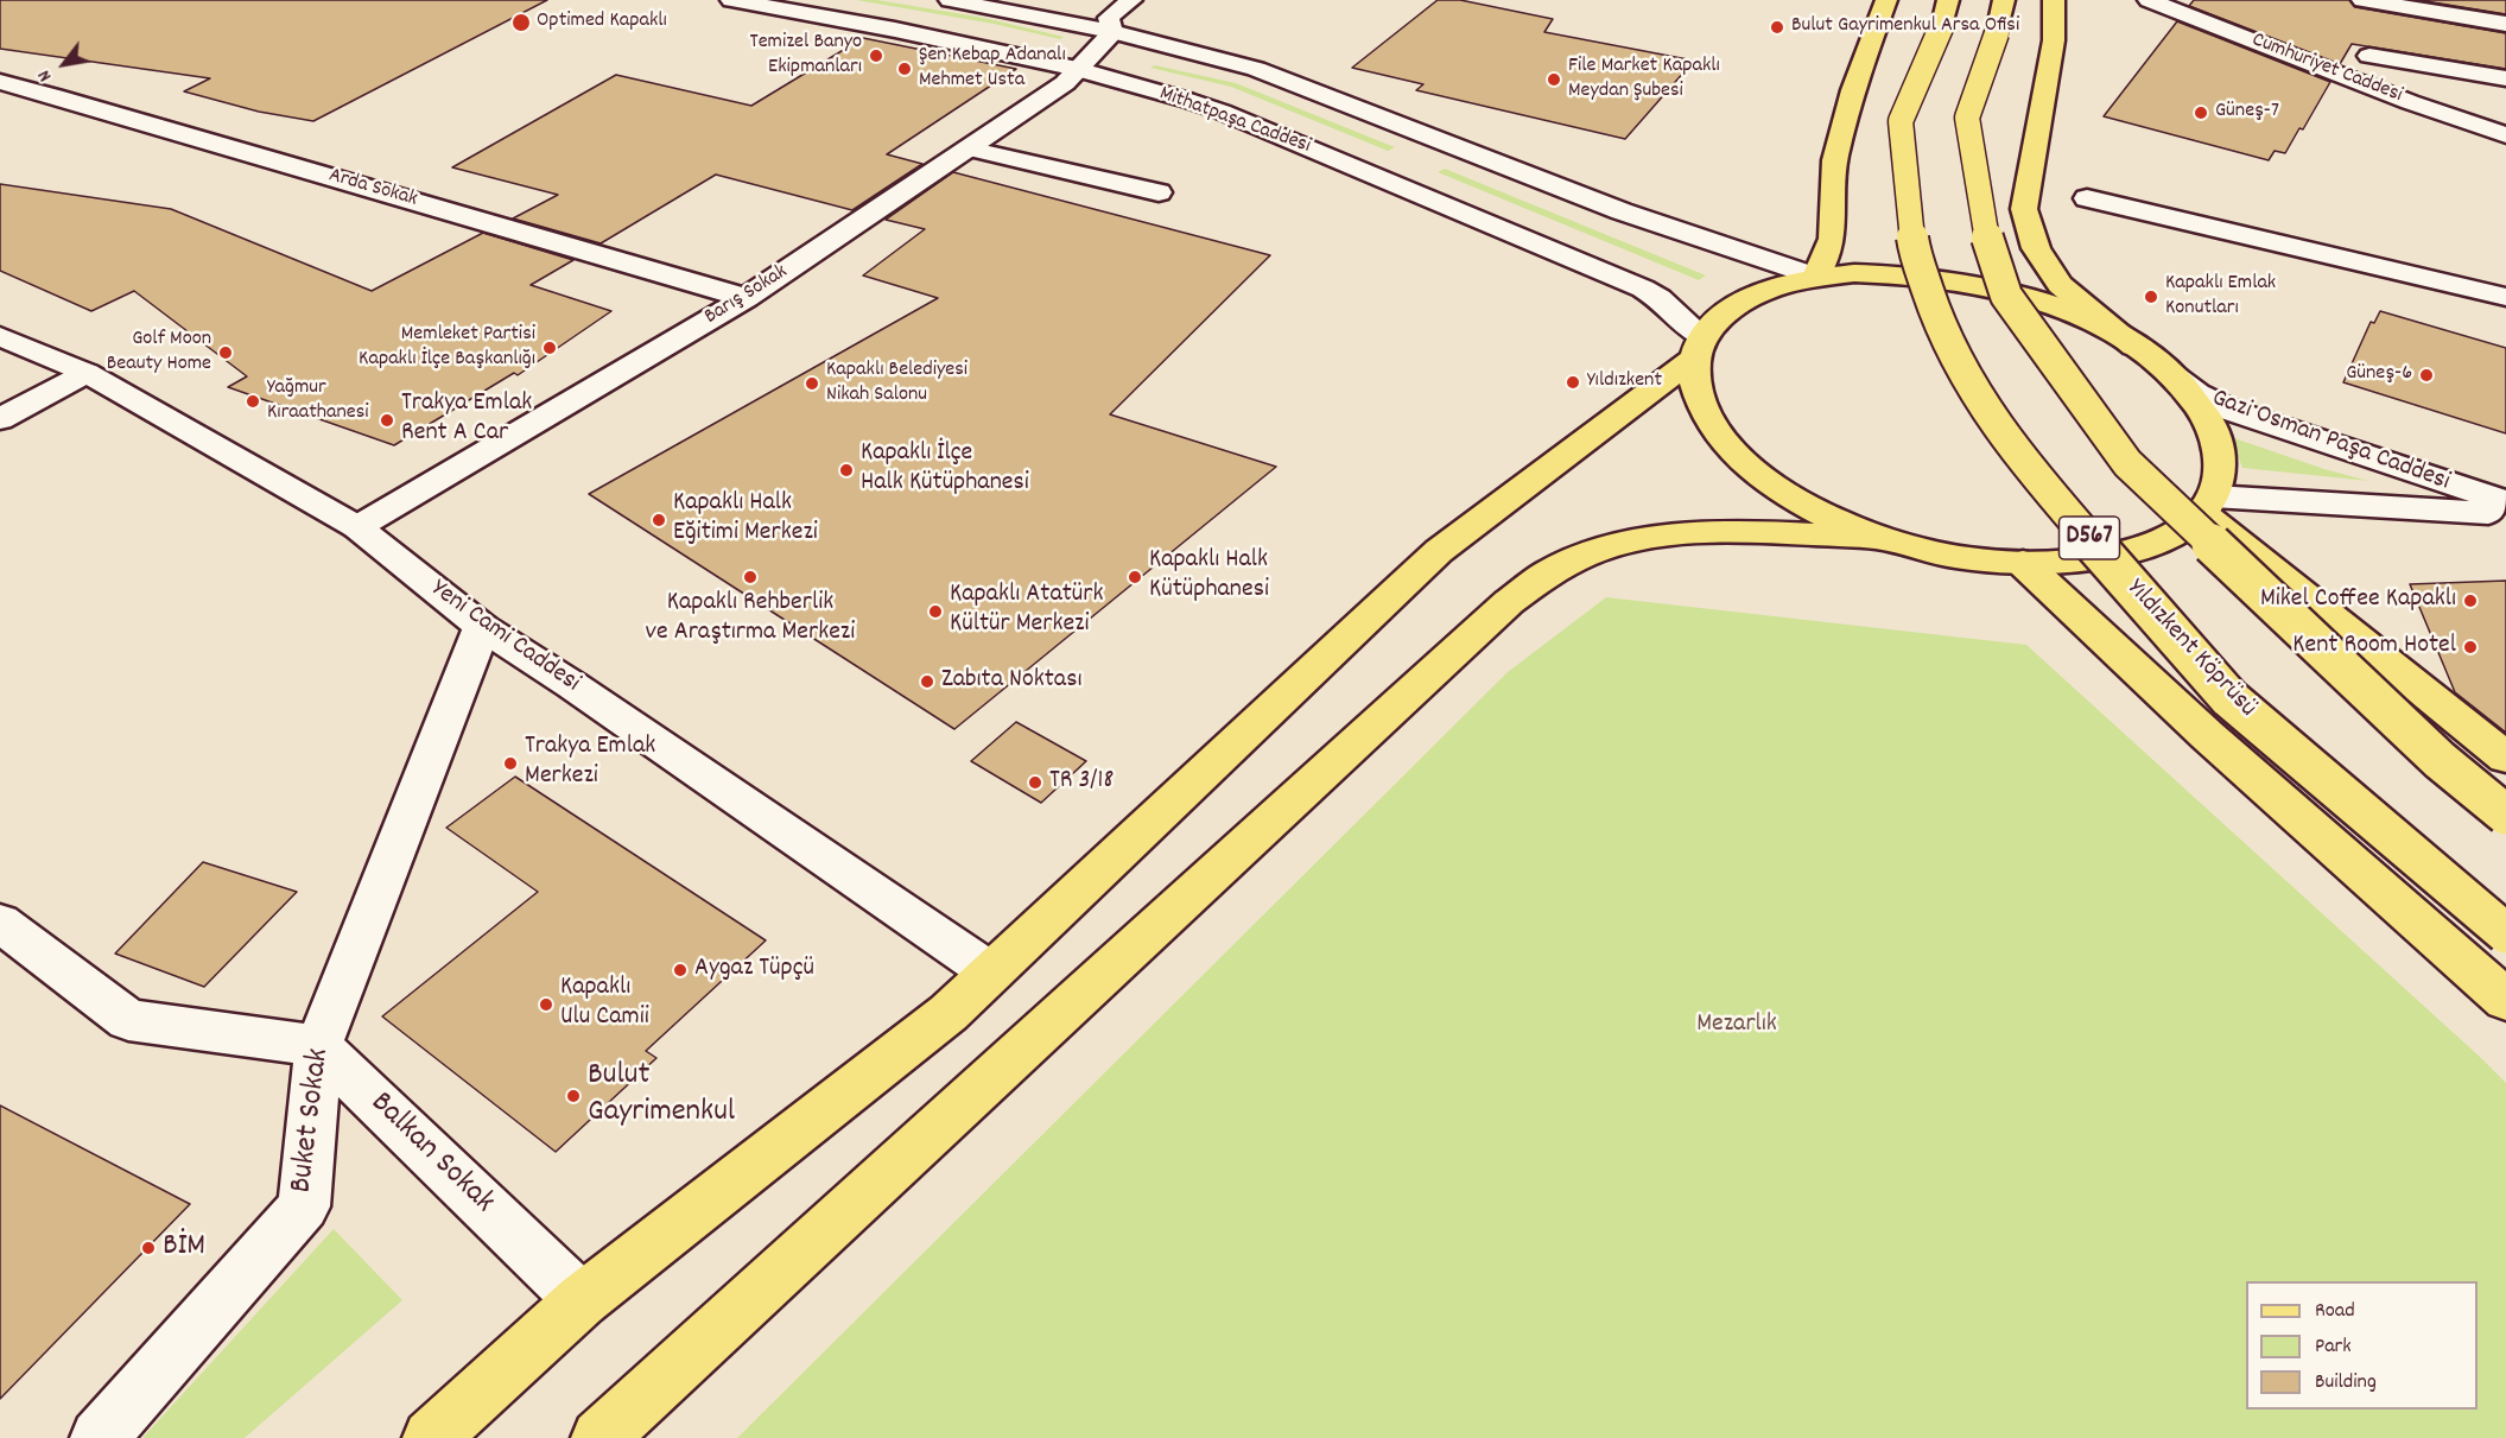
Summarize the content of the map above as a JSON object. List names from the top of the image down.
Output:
{
  "streets": {
    "main road": ["D567", "Yıldızkent Köprüsü"],
    "street": [
      "Cumhuriyet Caddesi",
      "Mithatpaşa Caddesi",
      "Arda Sokak",
      "Barış Sokak",
      "Gazi Osman Paşa Caddesi",
      "Yeni Cami Caddesi",
      "Buket Sokak",
      "Balkan Sokak"
    ]
  },
  "crossings": [
    ["Mithatpaşa Caddesi", "Barış Sokak"],
    ["Arda Sokak", "Barış Sokak"],
    ["Barış Sokak", "Yeni Cami Caddesi"],
    ["Yeni Cami Caddesi", "Buket Sokak"],
    ["Buket Sokak", "Balkan Sokak"]
  ],
  "parks": ["Mezarlık"],
  "places": [
    "Optimed Kapaklı",
    "Bulut Gayrimenkul Arsa Ofisi",
    "Temizel Banyo Ekipmanları",
    "Şen Kebap Adanalı Mehmet Usta",
    "File Market Kapaklı Meydan Şubesi",
    "Güneş-7",
    "Kapaklı Emlak Konutları",
    "Memleket Partisi Kapaklı İlçe Başkanlığı",
    "Golf Moon Beauty Home",
    "Güneş-6",
    "Yıldızkent",
    "Kapaklı Belediyesi Nikah Salonu",
    "Yağmur Kıraathanesi",
    "Trakya Emlak Rent A Car",
    "Kapaklı İlçe Halk Kütüphanesi",
    "Kapaklı Halk Eğitimi Merkezi",
    "Kapaklı Rehberlik ve Araştırma Merkezi",
    "Kapaklı Halk Kütüphanesi",
    "Mikel Coffee Kapaklı",
    "Kapaklı Atatürk Kültür Merkezi",
    "Kent Room Hotel",
    "Zabıta Noktası",
    "Trakya Emlak Merkezi",
    "TR 3/18",
    "Aygaz Tüpçü",
    "Kapaklı Ulu Camii",
    "Bulut Gayrimenkul",
    "BİM"
  ],
  "legend": ["Road", "Park", "Building"],
  "north": "bottom left"
}
